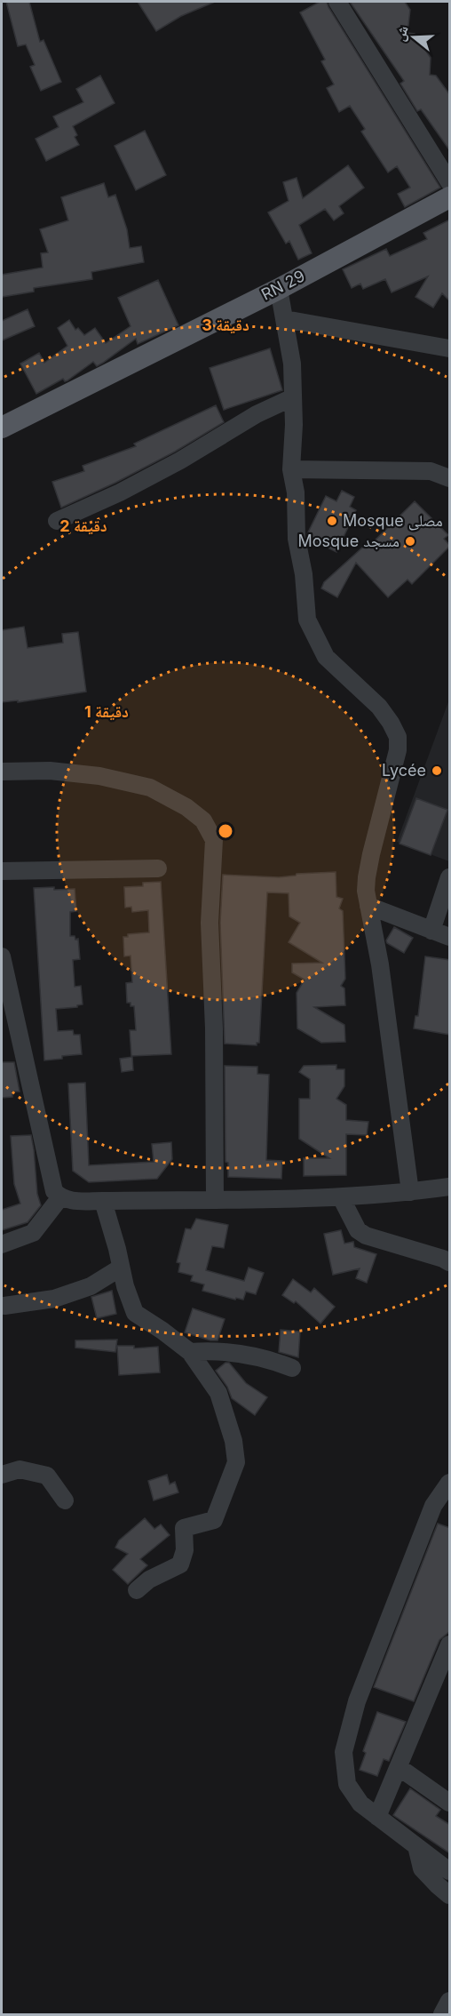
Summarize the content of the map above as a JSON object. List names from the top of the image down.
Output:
{
  "streets": {
    "main road": ["RN 29"]
  },
  "places": ["Mosque مصلى", "Mosque مسجد", "Lycée"],
  "north": "left",
  "rings": ["3 دقيقة", "2 دقيقة", "1 دقيقة"]
}
